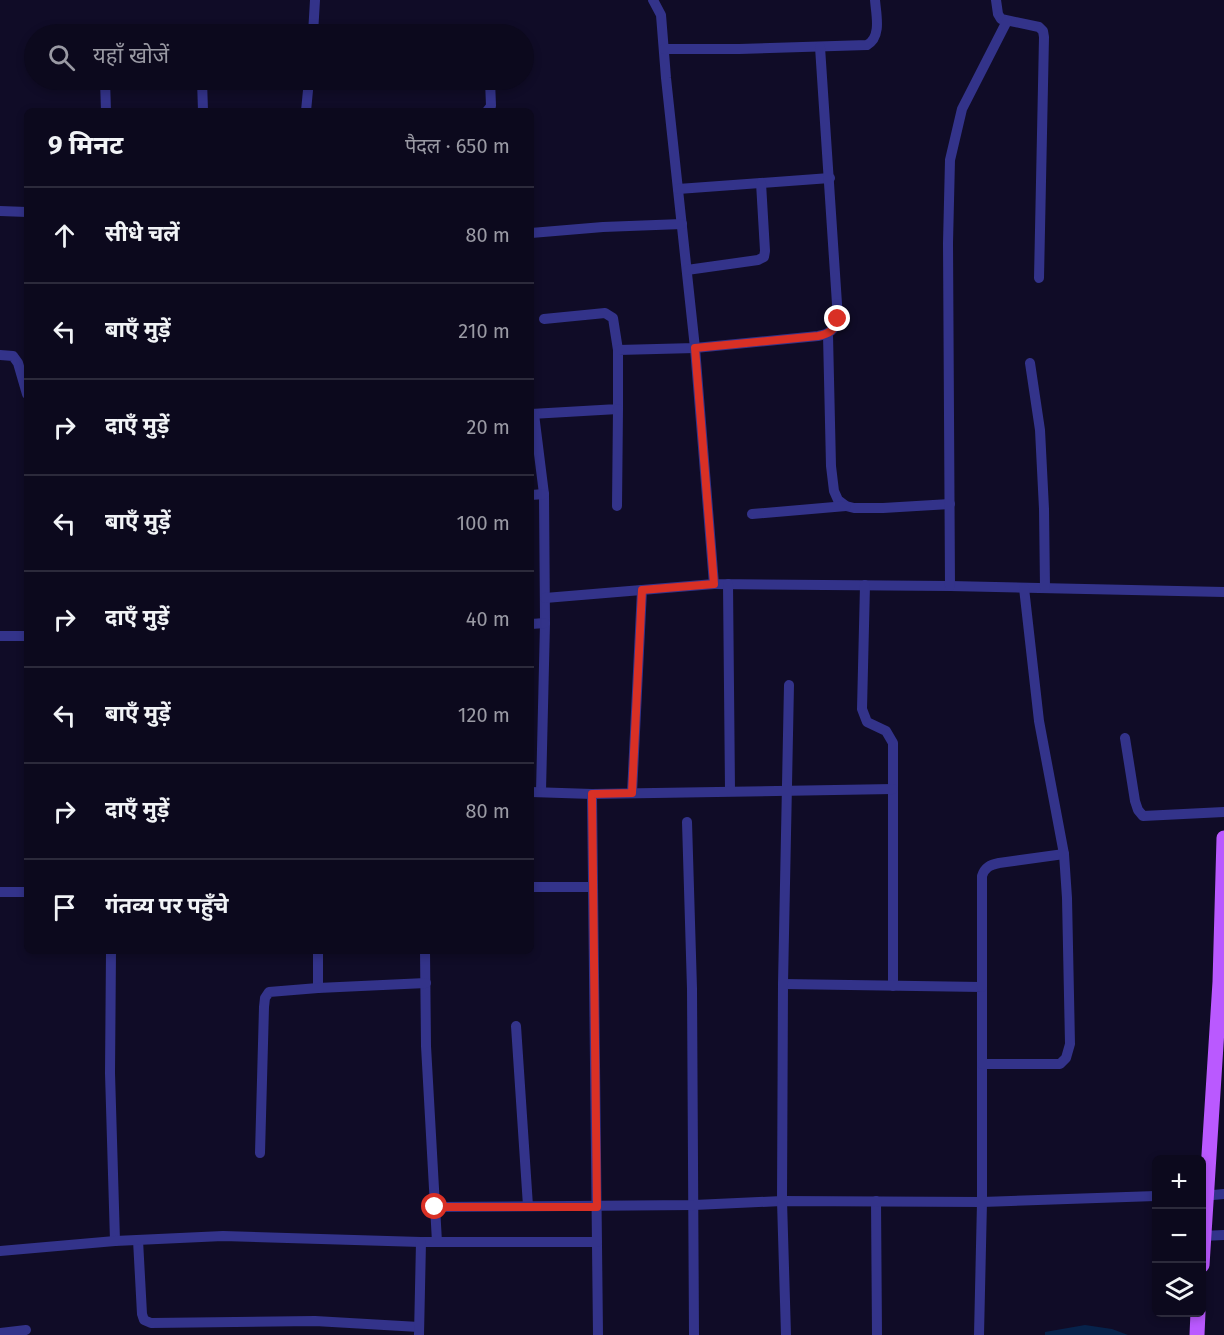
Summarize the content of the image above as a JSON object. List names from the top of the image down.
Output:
{
  "page": {
    "search": "यहाँ खोजें",
    "heading": ["9 मिनट", "पैदल · 650 m"],
    "list": [
      ["सीधे चलें", "80 m"],
      ["बाएँ मुड़ें", "210 m"],
      ["दाएँ मुड़ें", "20 m"],
      ["बाएँ मुड़ें", "100 m"],
      ["दाएँ मुड़ें", "40 m"],
      ["बाएँ मुड़ें", "120 m"],
      ["दाएँ मुड़ें", "80 m"],
      "गंतव्य पर पहुँचे"
    ],
    "map_buttons": ["+", "−"]
  }
}
